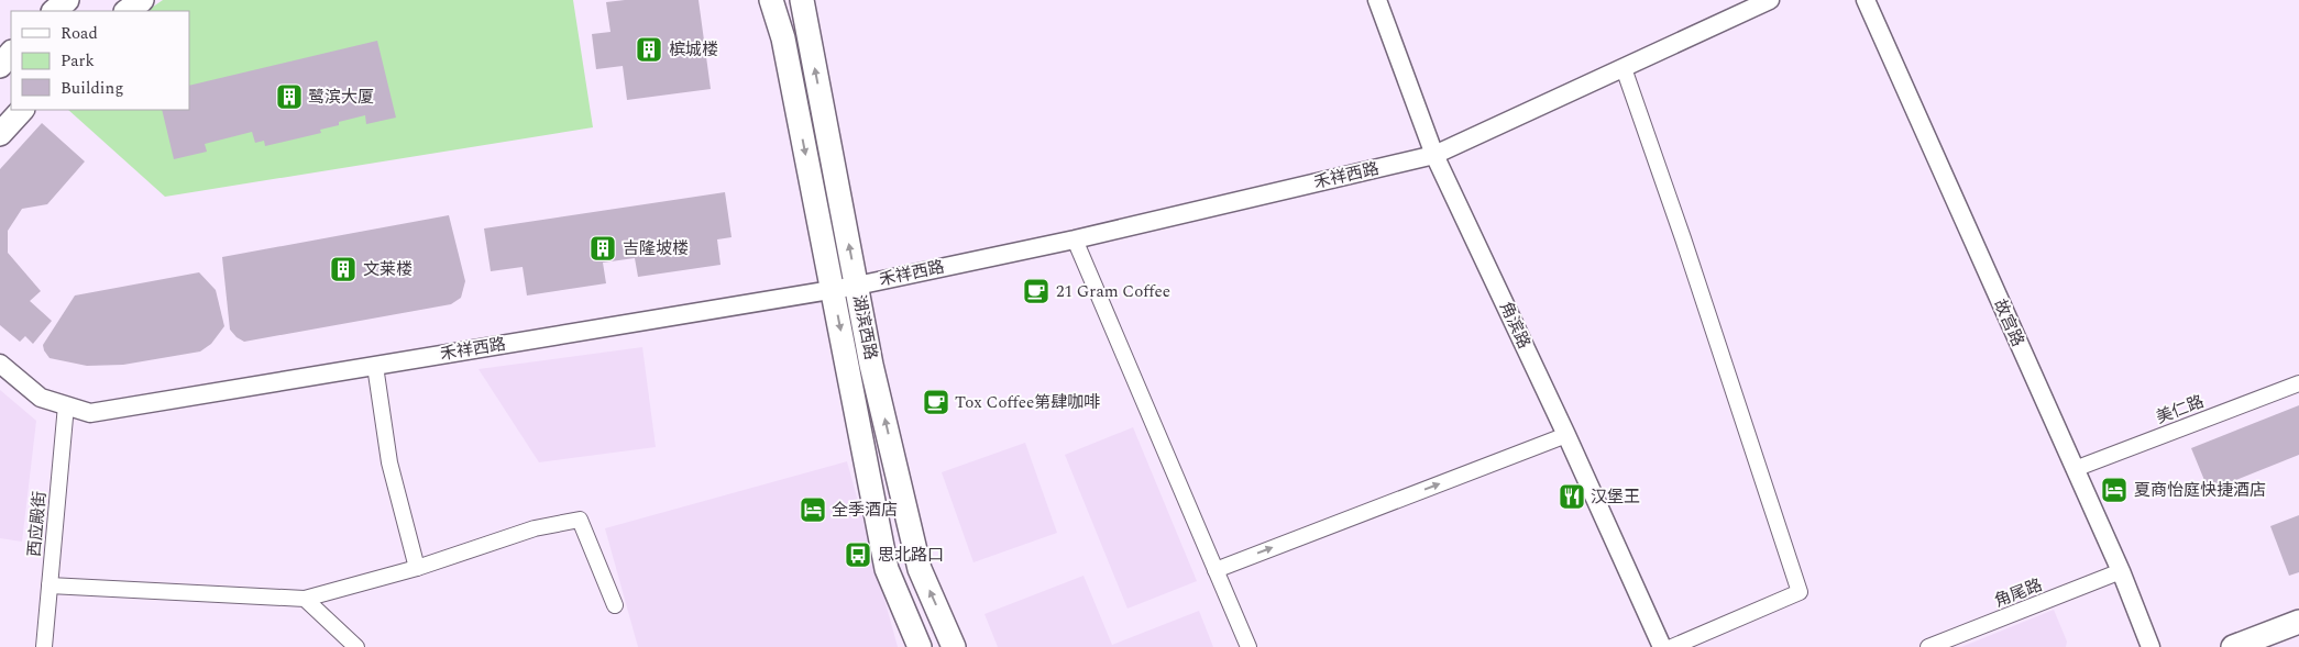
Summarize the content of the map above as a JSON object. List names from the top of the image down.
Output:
{
  "streets": {
    "main road": ["湖滨西路"],
    "street": [
      "禾祥西路",
      "故宫路",
      "角滨路",
      "美仁路",
      "西应殿街",
      "角尾路"
    ]
  },
  "crossings": [
    ["禾祥西路", "角滨路"],
    ["禾祥西路", "湖滨西路"],
    ["禾祥西路", "西应殿街"],
    ["故宫路", "美仁路"],
    ["故宫路", "角尾路"]
  ],
  "places": {
    "building": [
      "槟城楼",
      "鹭滨大厦",
      "吉隆坡楼",
      "文莱楼"
    ],
    "cafe": ["21 Gram Coffee", "Tox Coffee第肆咖啡"],
    "hotel": ["夏商怡庭快捷酒店", "全季酒店"],
    "restaurant": ["汉堡王"],
    "bus stop": ["思北路口"]
  },
  "legend": ["Road", "Park", "Building"]
}
